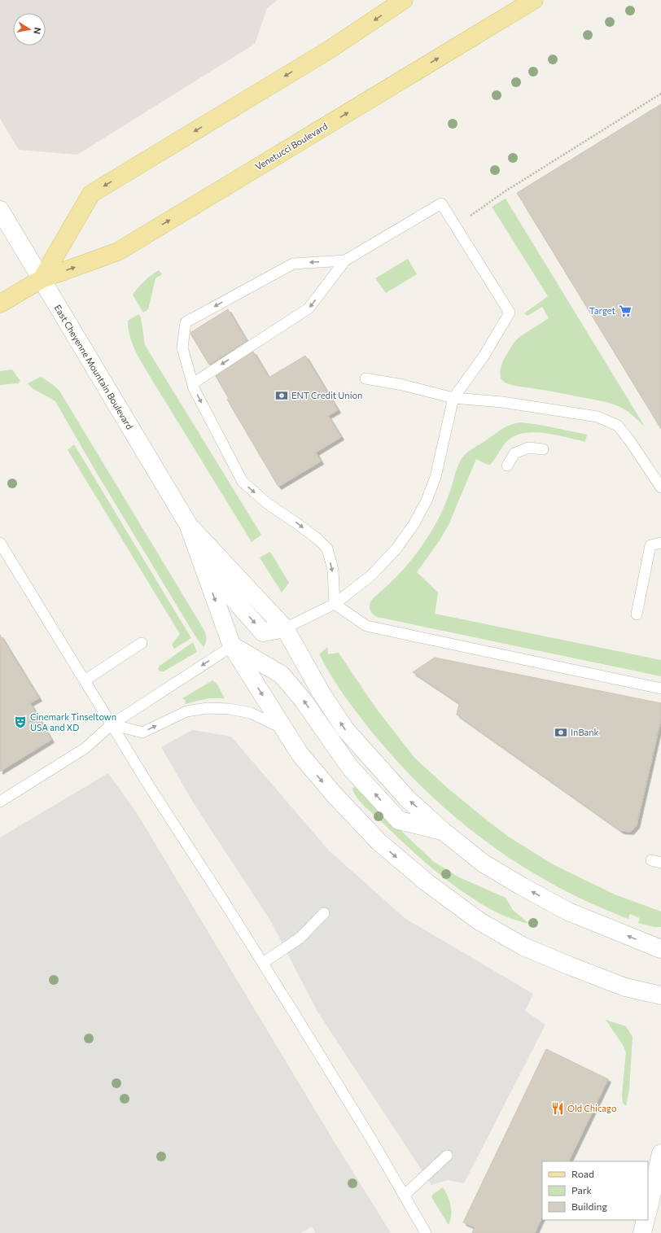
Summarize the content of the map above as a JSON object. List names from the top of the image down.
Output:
{
  "streets": {
    "main road": ["Venetucci Boulevard"],
    "street": ["East Cheyenne Mountain Boulevard"]
  },
  "crossings": [
    ["Venetucci Boulevard", "East Cheyenne Mountain Boulevard"]
  ],
  "places": {
    "supermarket": ["Target"],
    "bank": ["ENT Credit Union", "InBank"],
    "theatre": ["Cinemark Tinseltown USA and XD"],
    "restaurant": ["Old Chicago"]
  },
  "legend": ["Road", "Park", "Building"],
  "north": "right"
}
